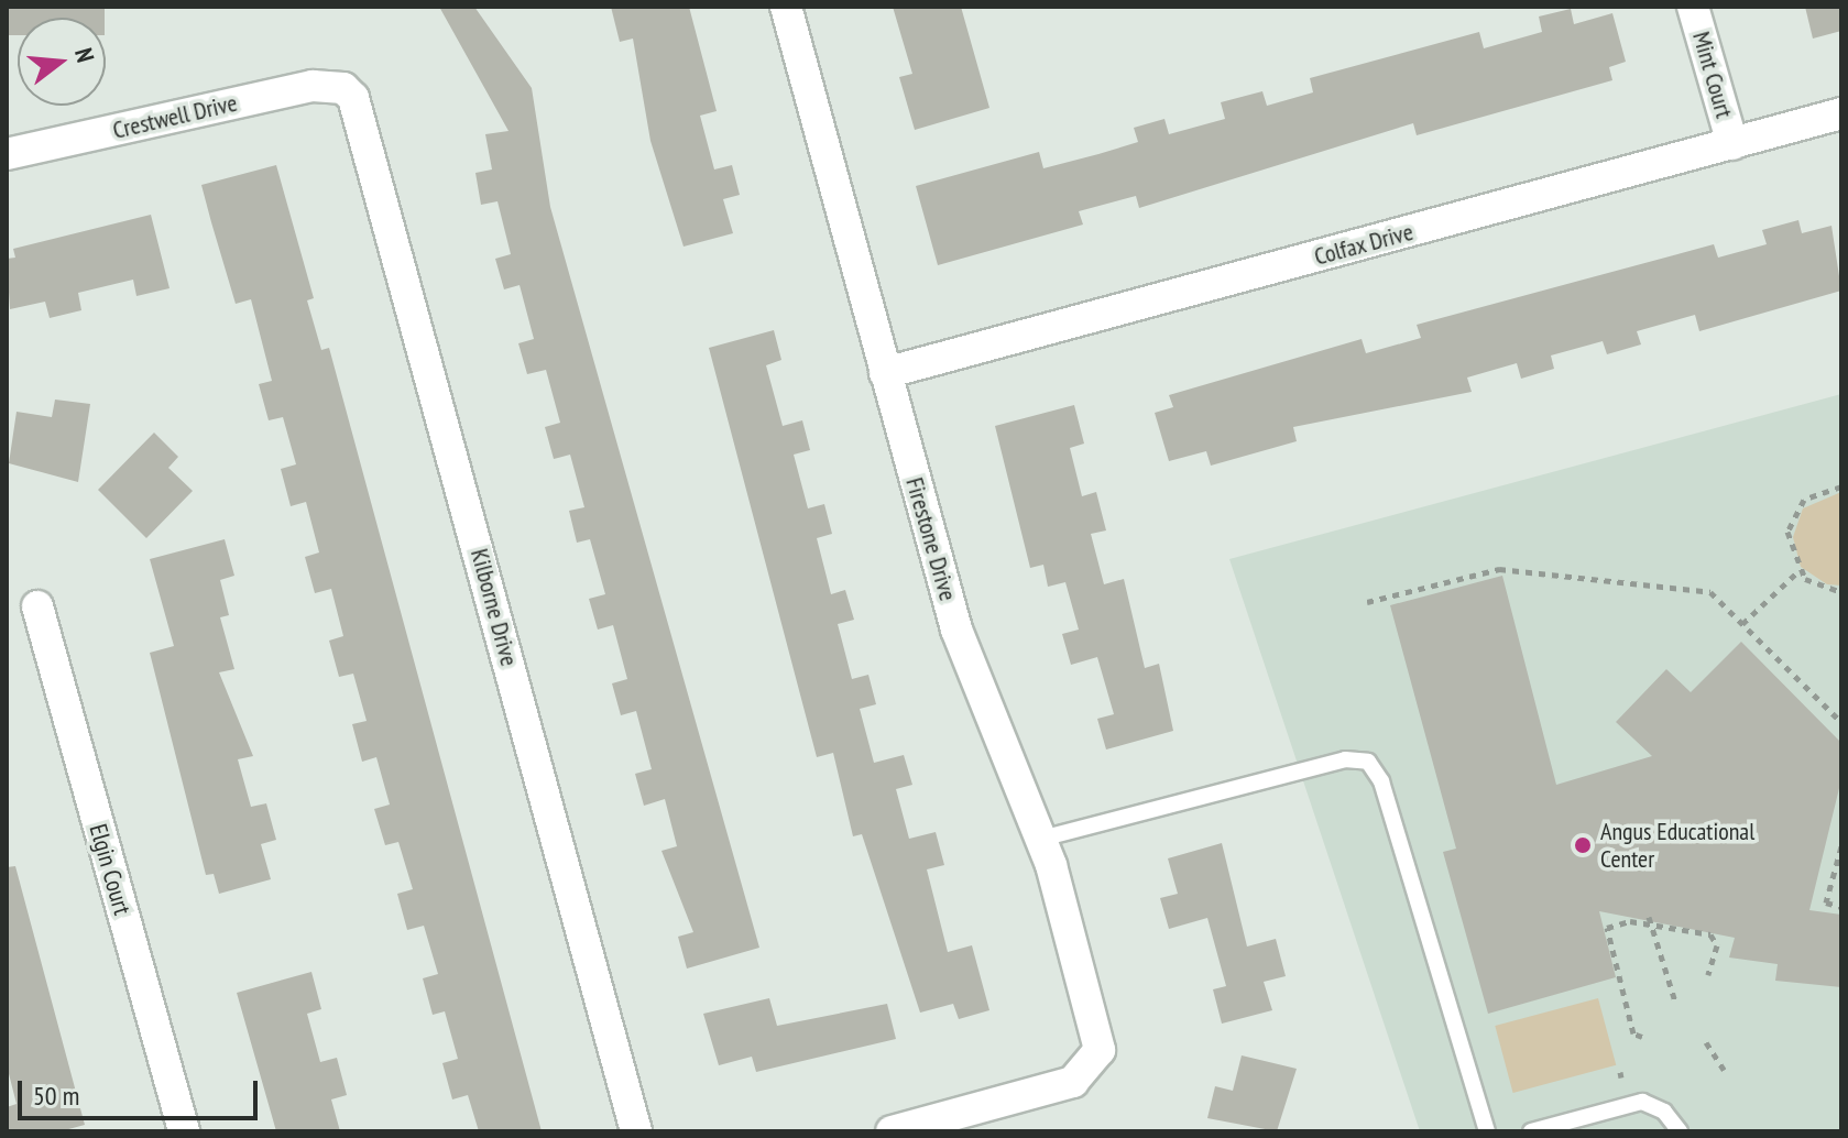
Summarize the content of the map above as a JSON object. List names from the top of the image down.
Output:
{
  "streets": {
    "street": [
      "Mint Court",
      "Crestwell Drive",
      "Colfax Drive",
      "Firestone Drive",
      "Kilborne Drive",
      "Elgin Court"
    ]
  },
  "crossings": [
    ["Mint Court", "Colfax Drive"],
    ["Crestwell Drive", "Kilborne Drive"],
    ["Colfax Drive", "Firestone Drive"]
  ],
  "places": ["Angus Educational Center"],
  "scale_bar": "50 m",
  "north": "right"
}
